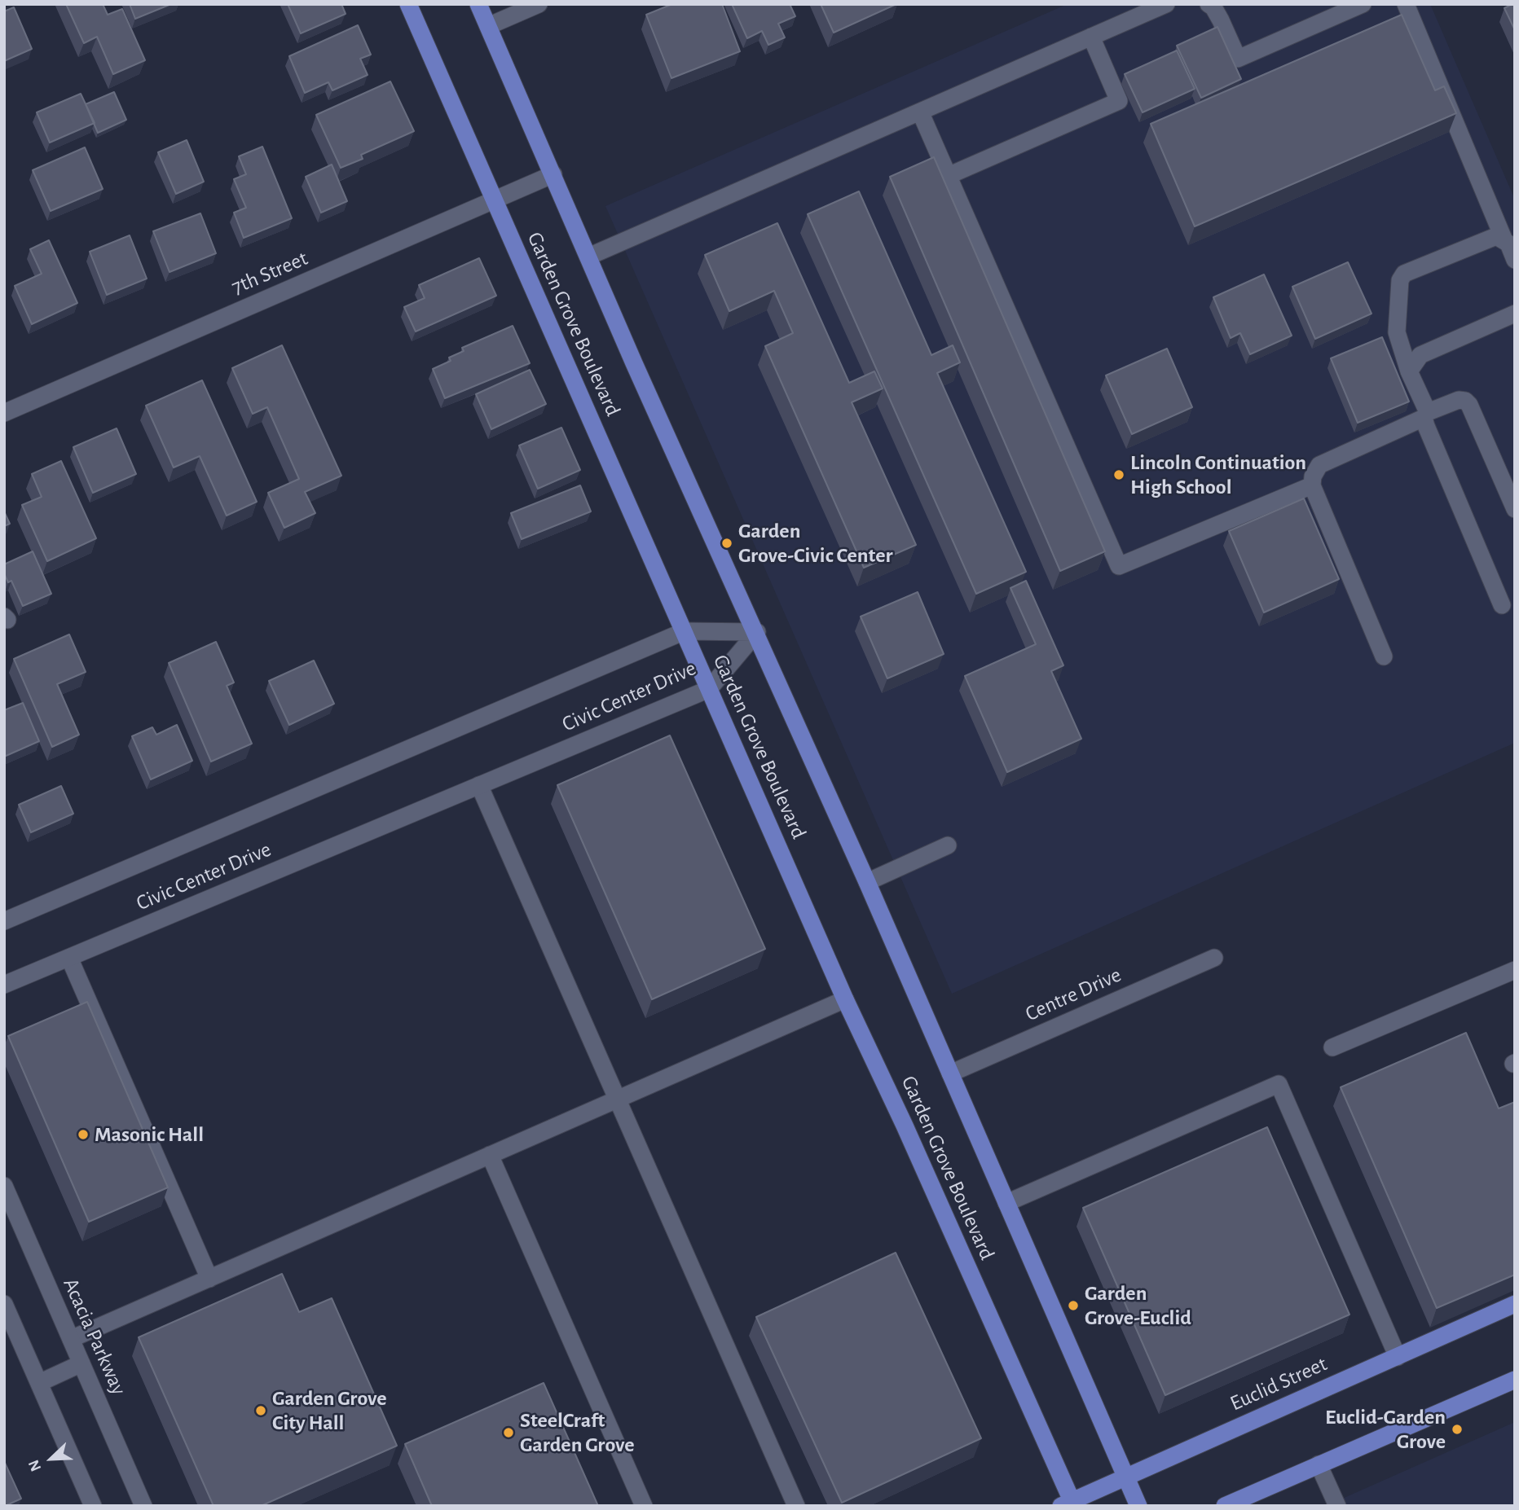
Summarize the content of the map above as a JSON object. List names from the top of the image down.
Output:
{
  "streets": {
    "main road": ["Garden Grove Boulevard", "Euclid Street"],
    "street": [
      "7th Street",
      "Civic Center Drive",
      "Centre Drive",
      "Acacia Parkway"
    ]
  },
  "crossings": [
    ["7th Street", "Garden Grove Boulevard"],
    ["Garden Grove Boulevard", "Civic Center Drive"],
    ["Garden Grove Boulevard", "Centre Drive"],
    ["Garden Grove Boulevard", "Euclid Street"]
  ],
  "places": [
    "Lincoln Continuation High School",
    "Garden Grove-Civic Center",
    "Masonic Hall",
    "Garden Grove-Euclid",
    "Garden Grove City Hall",
    "Euclid-Garden Grove",
    "SteelCraft Garden Grove"
  ],
  "north": "bottom left"
}
